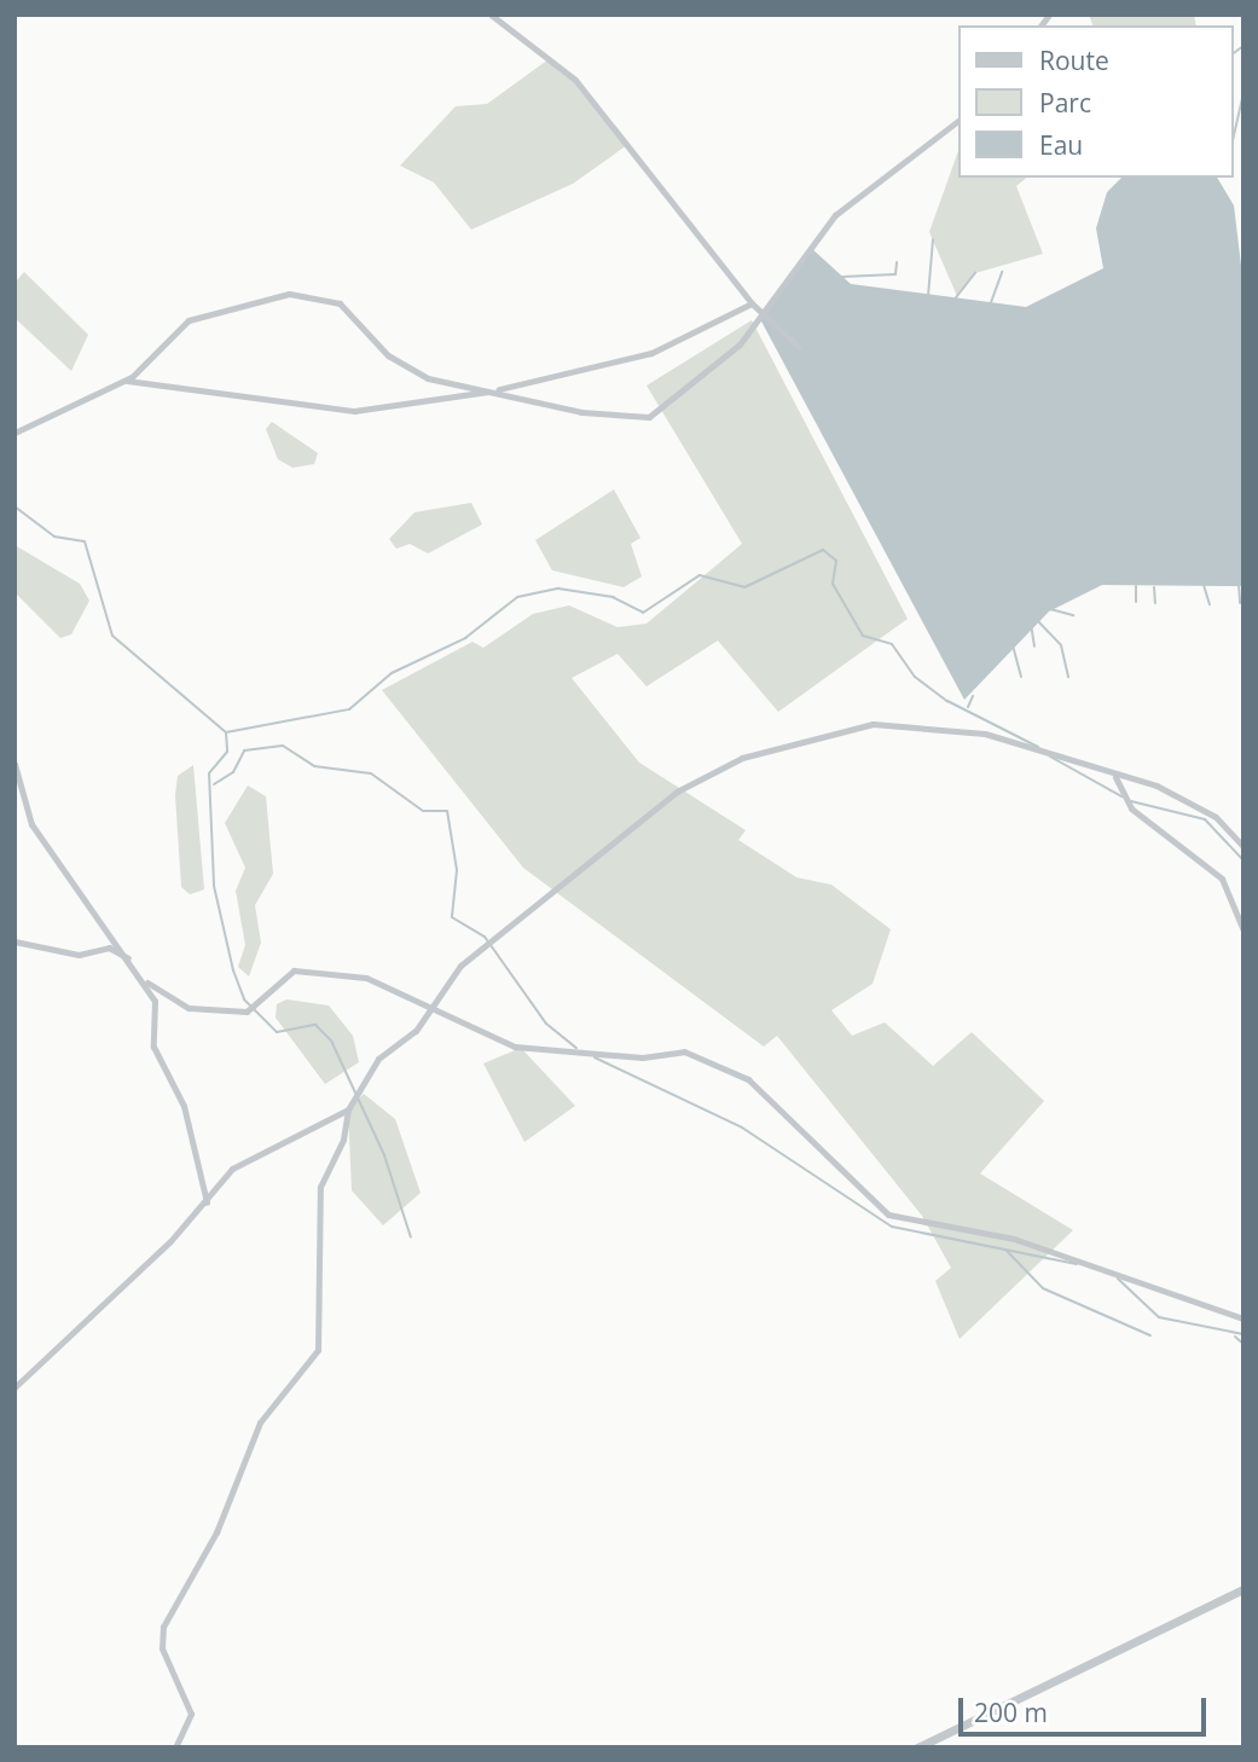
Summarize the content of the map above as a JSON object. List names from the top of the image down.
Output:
{
  "legend": ["Route", "Parc", "Eau"],
  "scale_bar": "200 m"
}
